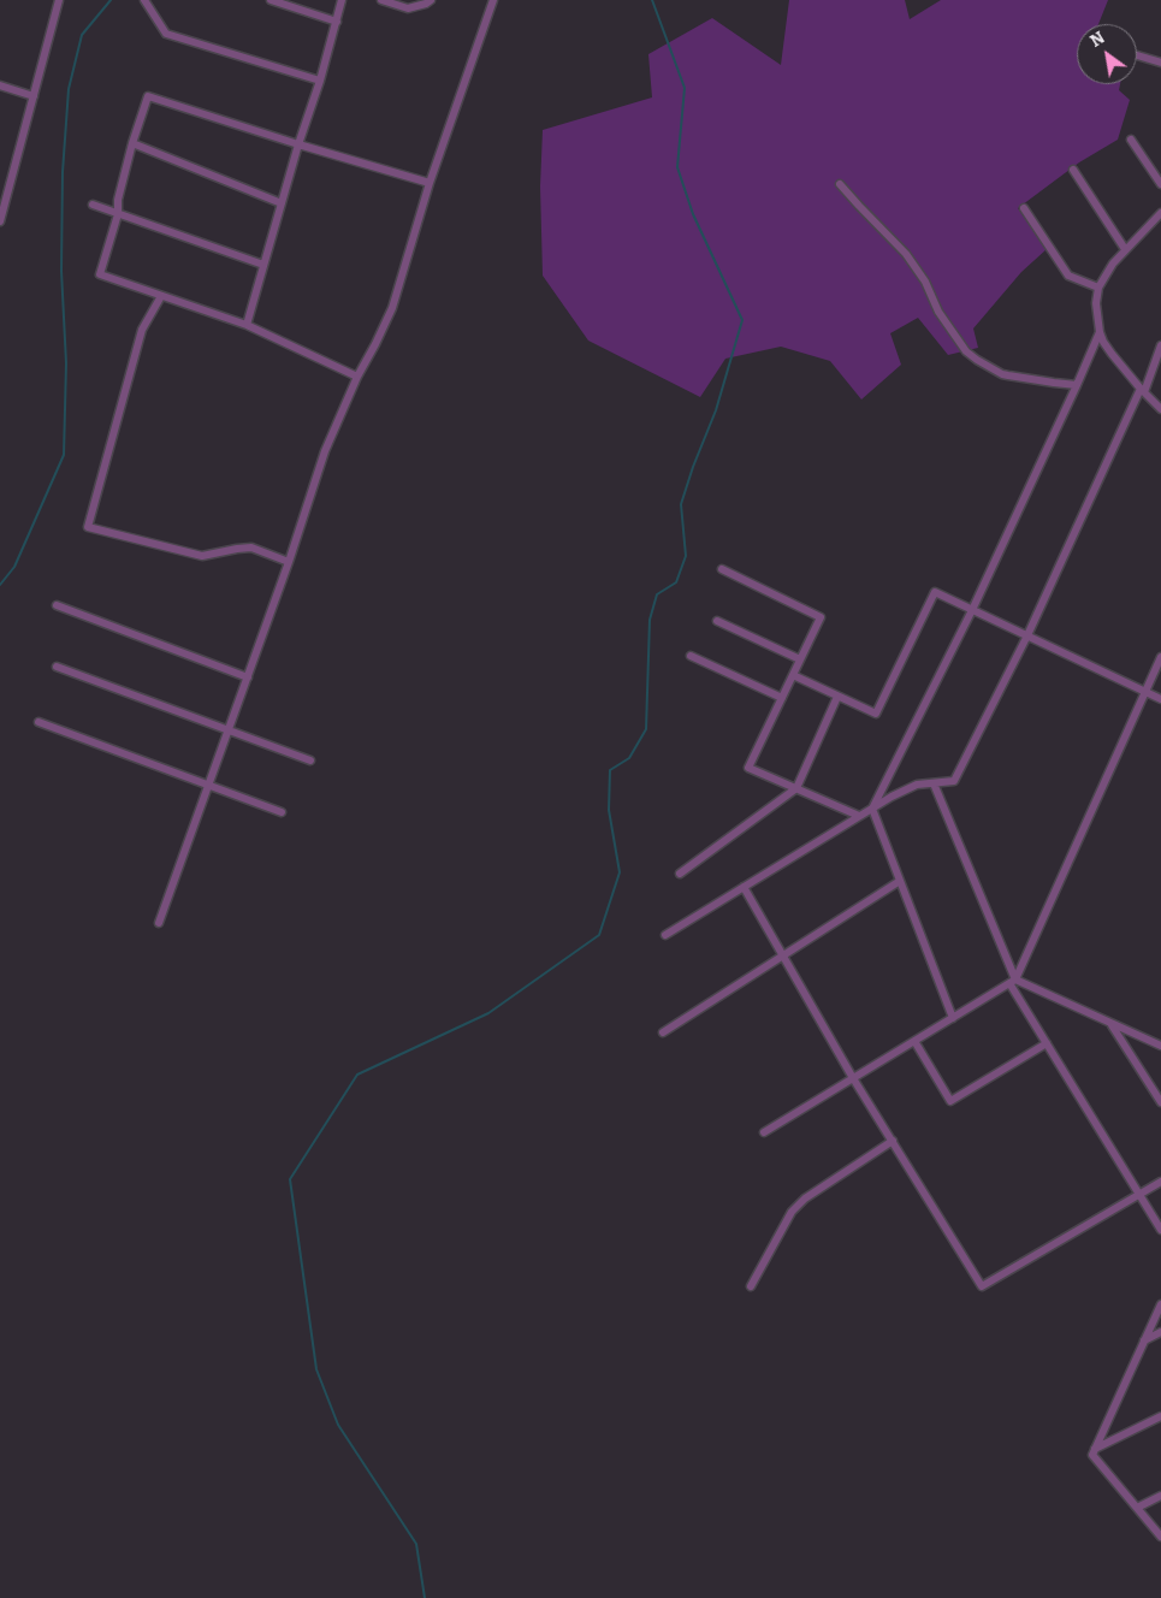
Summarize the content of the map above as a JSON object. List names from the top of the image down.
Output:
{
  "north": "top left"
}
